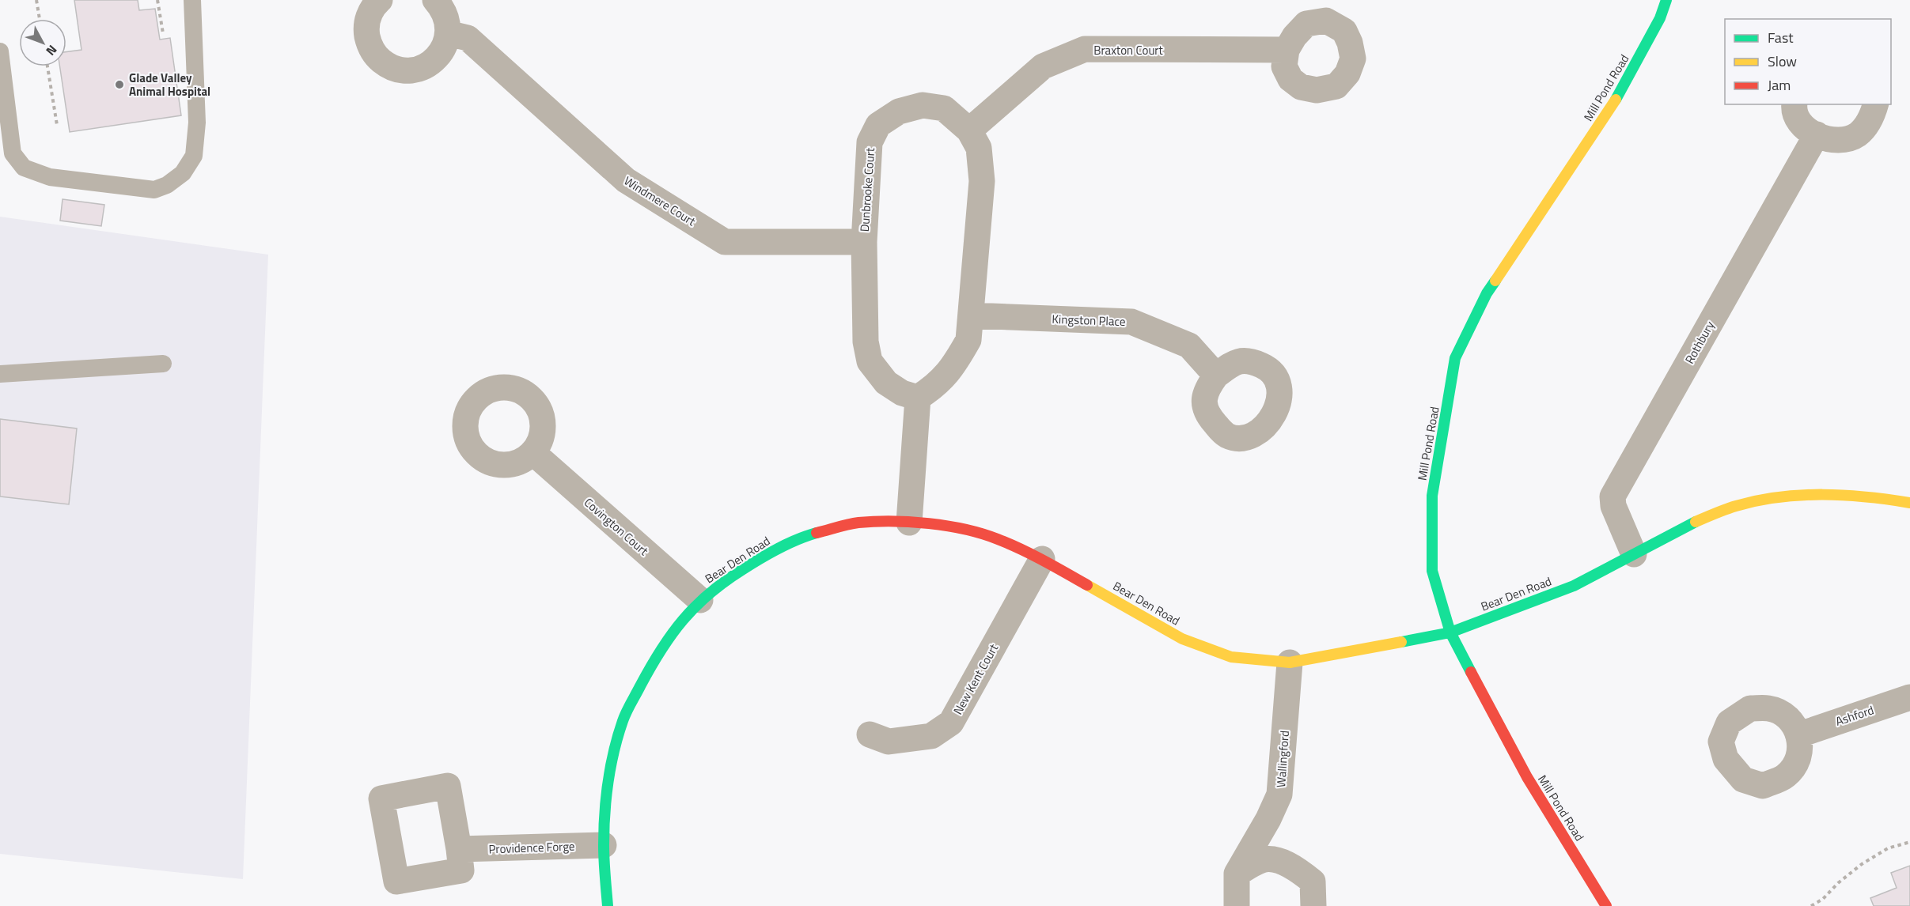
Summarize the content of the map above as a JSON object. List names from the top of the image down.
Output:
{
  "streets": {
    "street": [
      "Braxton Court",
      "Mill Pond Road",
      "Dunbrooke Court",
      "Windmere Court",
      "Kingston Place",
      "Rothbury",
      "Covington Court",
      "Bear Den Road",
      "New Kent Court",
      "Ashford",
      "Wallingford",
      "Providence Forge"
    ]
  },
  "crossings": [
    ["Braxton Court", "Dunbrooke Court"],
    ["Mill Pond Road", "Bear Den Road"],
    ["Dunbrooke Court", "Windmere Court"],
    ["Dunbrooke Court", "Kingston Place"],
    ["Rothbury", "Bear Den Road"],
    ["Covington Court", "Bear Den Road"],
    ["Bear Den Road", "New Kent Court"],
    ["Bear Den Road", "Wallingford"],
    ["Bear Den Road", "Providence Forge"]
  ],
  "places": ["Glade Valley Animal Hospital"],
  "legend": ["Fast", "Slow", "Jam"],
  "north": "bottom right"
}
